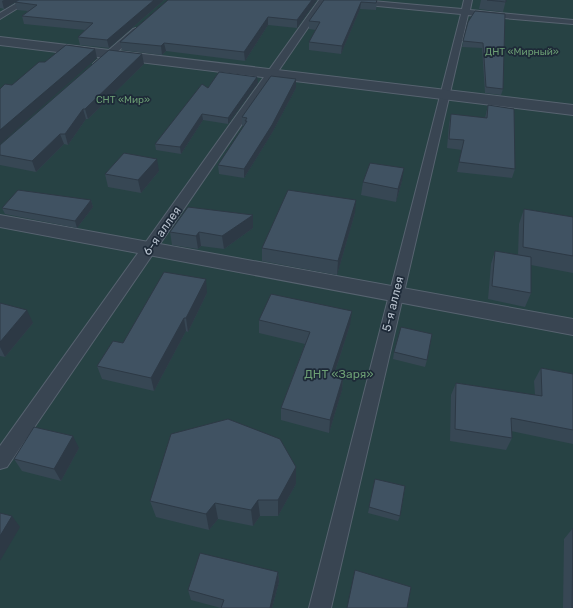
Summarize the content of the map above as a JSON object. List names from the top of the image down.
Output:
{
  "streets": {
    "lane": ["6-я аллея", "5-я аллея"]
  },
  "parks": ["ДНТ «Мирный»", "СНТ «Мир»", "ДНТ «Заря»"]
}
